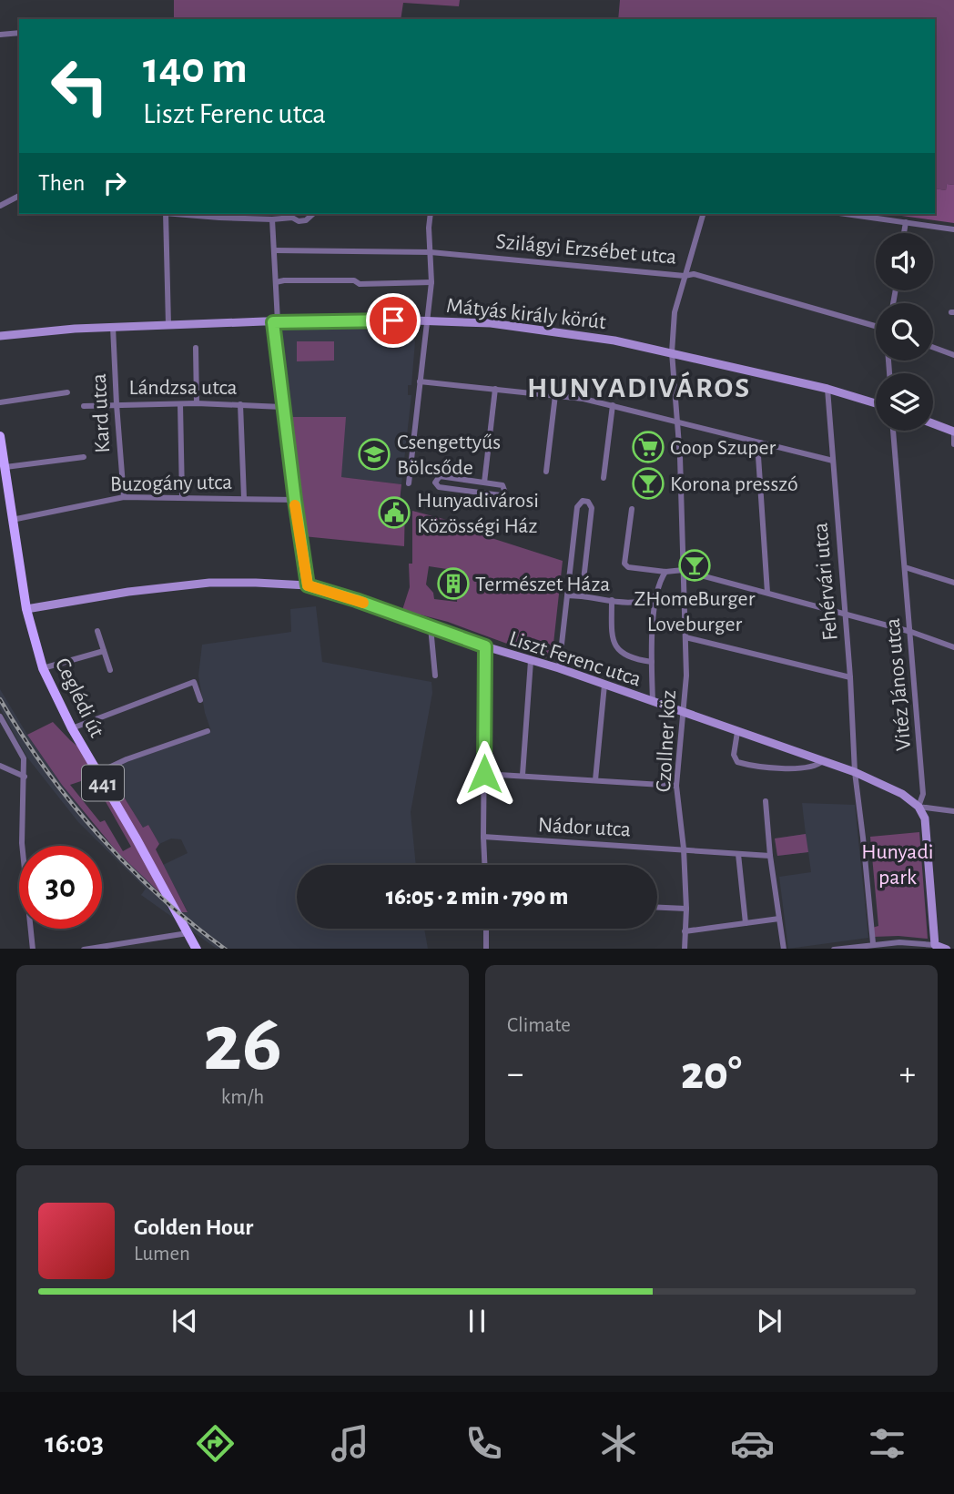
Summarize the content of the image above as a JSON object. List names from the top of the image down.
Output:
{
  "streets": {
    "main road": ["Ceglédi út", "441"],
    "street": [
      "Szilágyi Erzsébet utca",
      "Mátyás király körút",
      "Lándzsa utca",
      "Kard utca",
      "Buzogány utca",
      "Fehérvári utca",
      "Liszt Ferenc utca",
      "Vitéz János utca",
      "Czollner köz",
      "Nádor utca"
    ]
  },
  "crossings": [
    ["Szilágyi Erzsébet utca", "Czollner köz"],
    ["Mátyás király körút", "Kard utca"],
    ["Mátyás király körút", "Fehérvári utca"],
    ["Mátyás király körút", "Czollner köz"],
    ["Lándzsa utca", "Kard utca"],
    ["Kard utca", "Buzogány utca"],
    ["Buzogány utca", "Ceglédi út"],
    ["Fehérvári utca", "Liszt Ferenc utca"],
    ["Liszt Ferenc utca", "Vitéz János utca"],
    ["Liszt Ferenc utca", "Ceglédi út"],
    ["Liszt Ferenc utca", "Czollner köz"],
    ["Czollner köz", "Nádor utca"]
  ],
  "districts": ["HUNYADIVÁROS"],
  "parks": ["Hunyadi park"],
  "places": {
    "supermarket": ["Coop Szuper"],
    "school or university": ["Csengettyűs Bölcsőde"],
    "bar": ["Korona presszó", "ZHomeBurger Loveburger"],
    "public building": ["Hunyadivárosi Közösségi Ház"],
    "building": ["Természet Háza"]
  },
  "page": {
    "turn": ["140 m", "Liszt Ferenc utca"],
    "then": "Then",
    "limit": "30",
    "trip": "16:05 · 2 min · 790 m",
    "tile": [
      ["26", "km/h"],
      "Climate"
    ],
    "heat": ["−", "20°", "+"],
    "song": ["Golden Hour", "Lumen"],
    "tabs": "16:03"
  }
}
